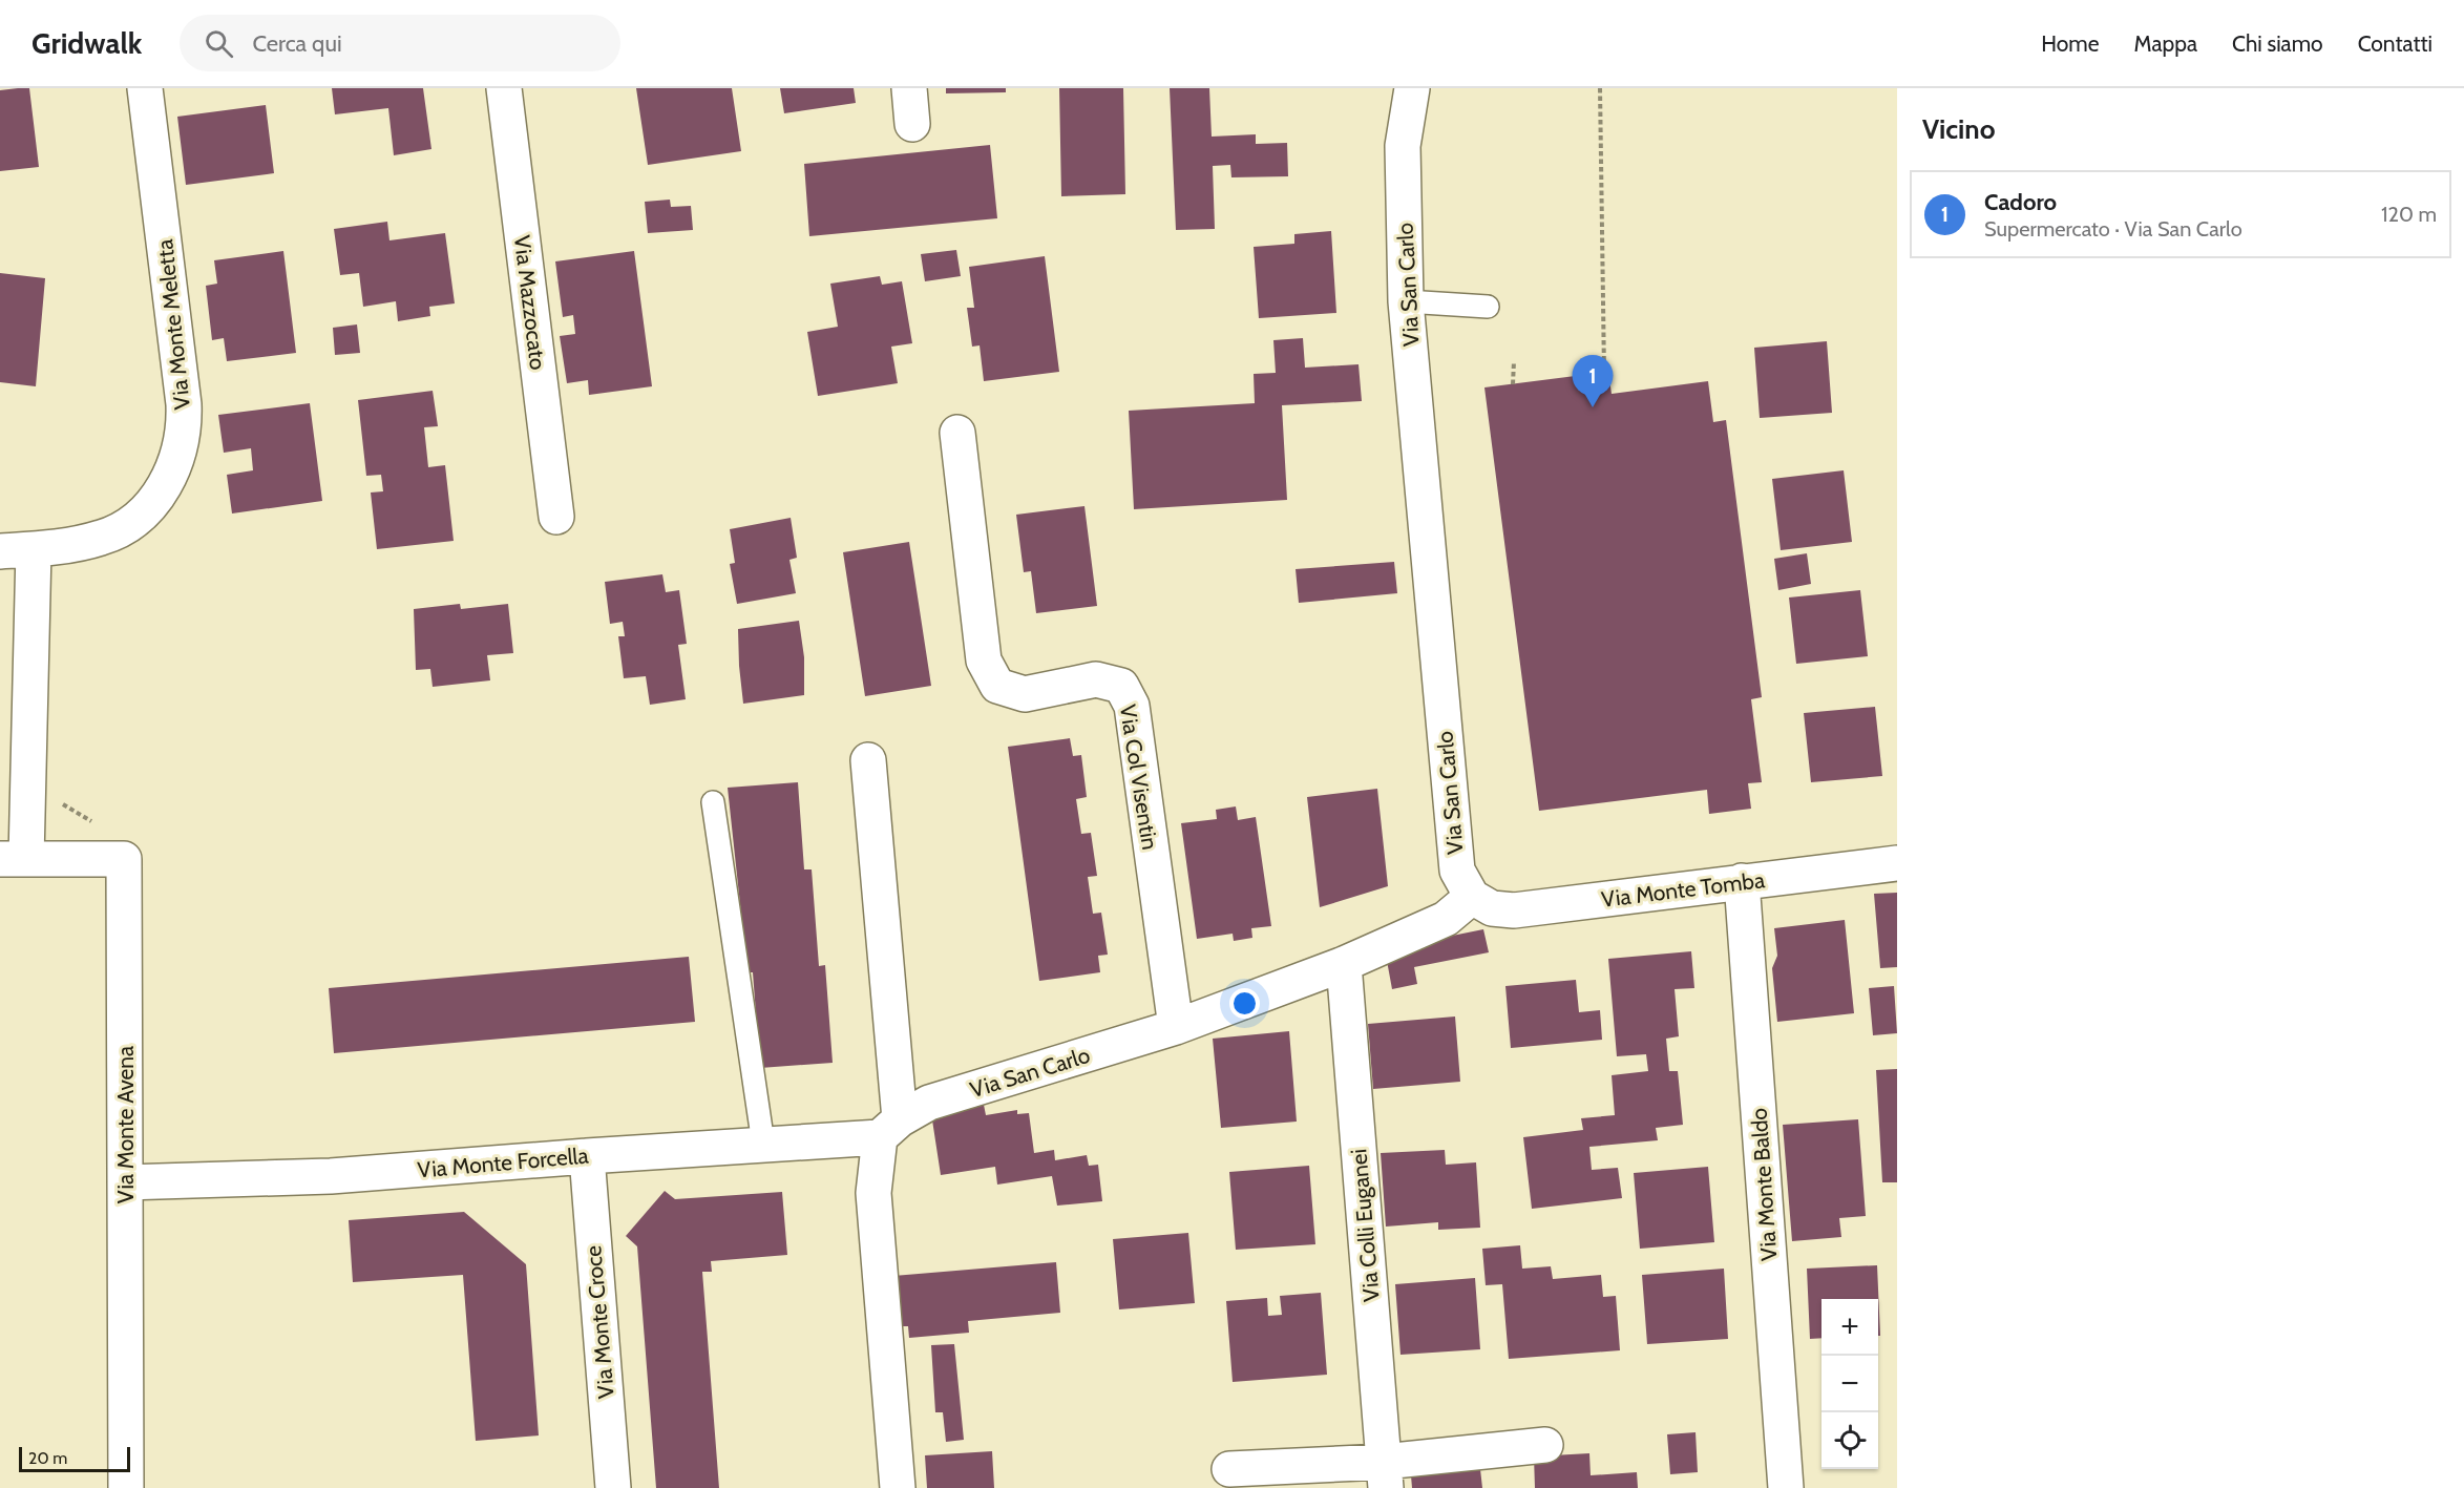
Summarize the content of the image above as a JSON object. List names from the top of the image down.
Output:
{
  "streets": {
    "street": [
      "Via San Carlo",
      "Via Mazzocato",
      "Via Monte Meletta",
      "Via Col Visentin",
      "Via Monte Tomba",
      "Via Monte Avena",
      "Via Monte Forcella",
      "Via Monte Baldo",
      "Via Colli Euganei",
      "Via Monte Croce"
    ]
  },
  "crossings": [
    ["Via San Carlo", "Via Col Visentin"],
    ["Via San Carlo", "Via Monte Tomba"],
    ["Via San Carlo", "Via Monte Forcella"],
    ["Via San Carlo", "Via Colli Euganei"],
    ["Via Monte Meletta", "Via Monte Avena"],
    ["Via Monte Tomba", "Via Monte Baldo"],
    ["Via Monte Avena", "Via Monte Forcella"],
    ["Via Monte Forcella", "Via Monte Croce"]
  ],
  "scale_bar": "20 m",
  "page": {
    "header": "Gridwalk",
    "search": "Cerca qui",
    "nav": [
      "Home",
      "Mappa",
      "Chi siamo",
      "Contatti"
    ],
    "heading": "Vicino",
    "list": [
      {
        "mark": "1",
        "name": "Cadoro",
        "note": "Supermercato · Via San Carlo",
        "value": "120 m"
      }
    ],
    "pins": "1",
    "map_buttons": ["+", "−"],
    "scale": "20 m"
  }
}
